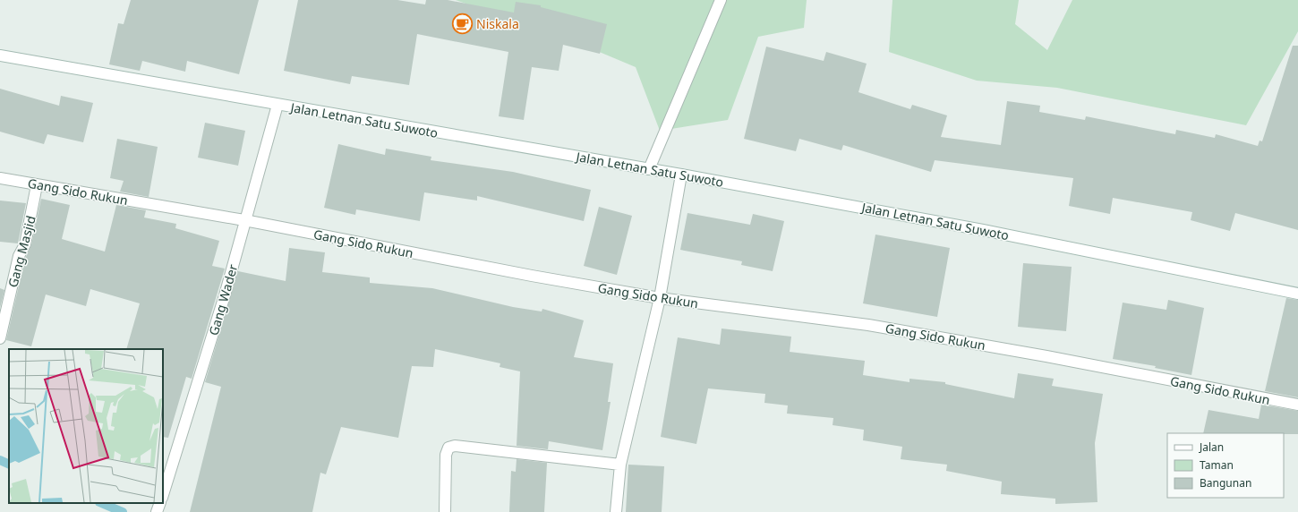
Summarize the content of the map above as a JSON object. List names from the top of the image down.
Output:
{
  "streets": {
    "street": [
      "Jalan Letnan Satu Suwoto",
      "Gang Sido Rukun",
      "Gang Masjid",
      "Gang Wader"
    ]
  },
  "crossings": [
    ["Jalan Letnan Satu Suwoto", "Gang Wader"],
    ["Gang Sido Rukun", "Gang Masjid"],
    ["Gang Sido Rukun", "Gang Wader"]
  ],
  "places": {
    "cafe": ["Niskala"]
  },
  "legend": ["Jalan", "Taman", "Bangunan"]
}
